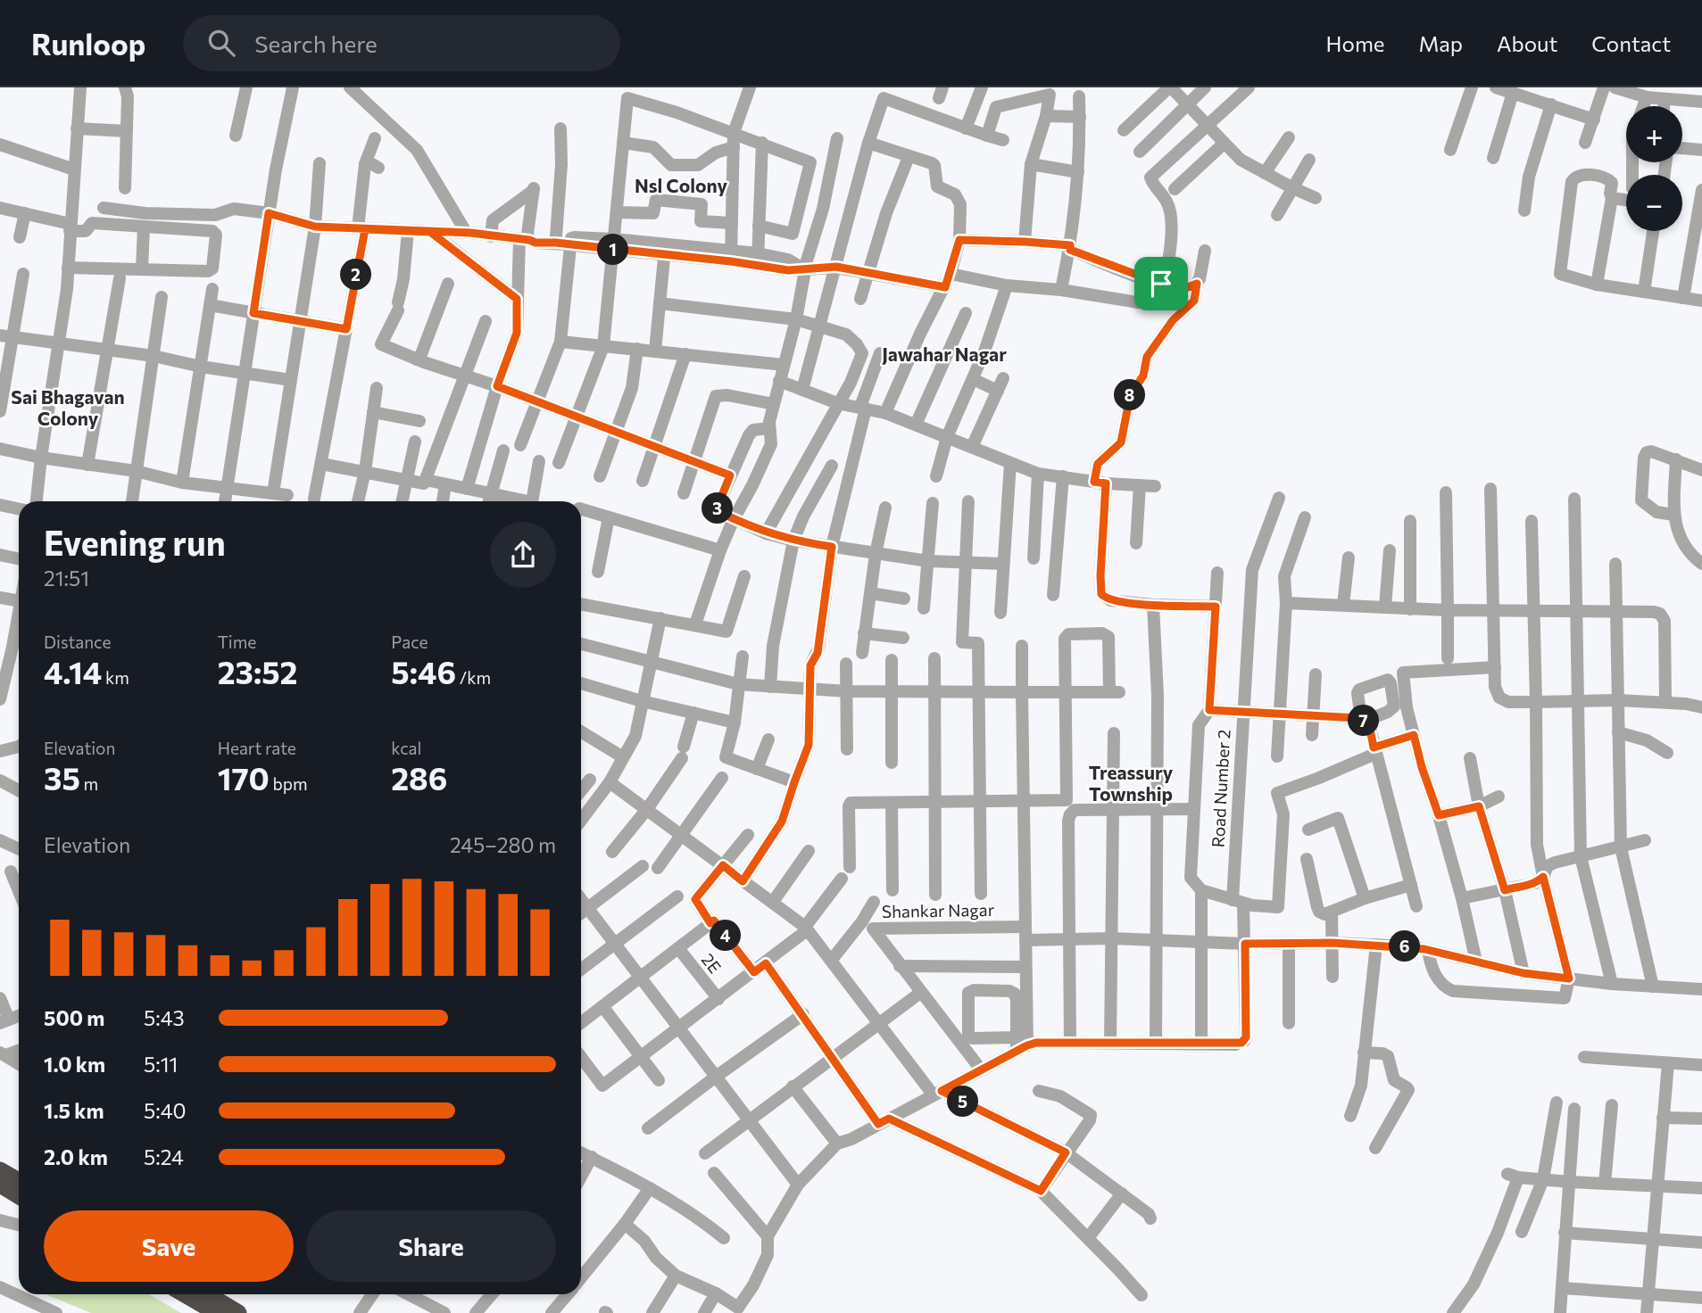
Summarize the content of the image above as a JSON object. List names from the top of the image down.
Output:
{
  "streets": {
    "street": ["Road Number 2", "Shankar Nagar", "2E"]
  },
  "crossings": [
    ["Road Number 2", "Shankar Nagar"]
  ],
  "districts": [
    "Nsl Colony",
    "Jawahar Nagar",
    "Sai Bhagavan Colony",
    "Treassury Township"
  ],
  "page": {
    "header": "Runloop",
    "search": "Search here",
    "nav": [
      "Home",
      "Map",
      "About",
      "Contact"
    ],
    "map_buttons": ["+", "−"],
    "pins": [
      "1",
      "2",
      "8",
      "3",
      "7",
      "4",
      "6",
      "5"
    ],
    "heading": ["Evening run", "21:51"],
    "stats": [
      ["Distance", "4.14 km"],
      ["Time", "23:52"],
      ["Pace", "5:46 /km"],
      ["Elevation", "35 m"],
      ["Heart rate", "170 bpm"],
      ["kcal", "286"]
    ],
    "chart": ["Elevation", "245–280 m"],
    "list": [
      {
        "name": "500 m",
        "note": "5:43"
      },
      {
        "name": "1.0 km",
        "note": "5:11"
      },
      {
        "name": "1.5 km",
        "note": "5:40"
      },
      {
        "name": "2.0 km",
        "note": "5:24"
      }
    ],
    "buttons": ["Save", "Share"]
  }
}
